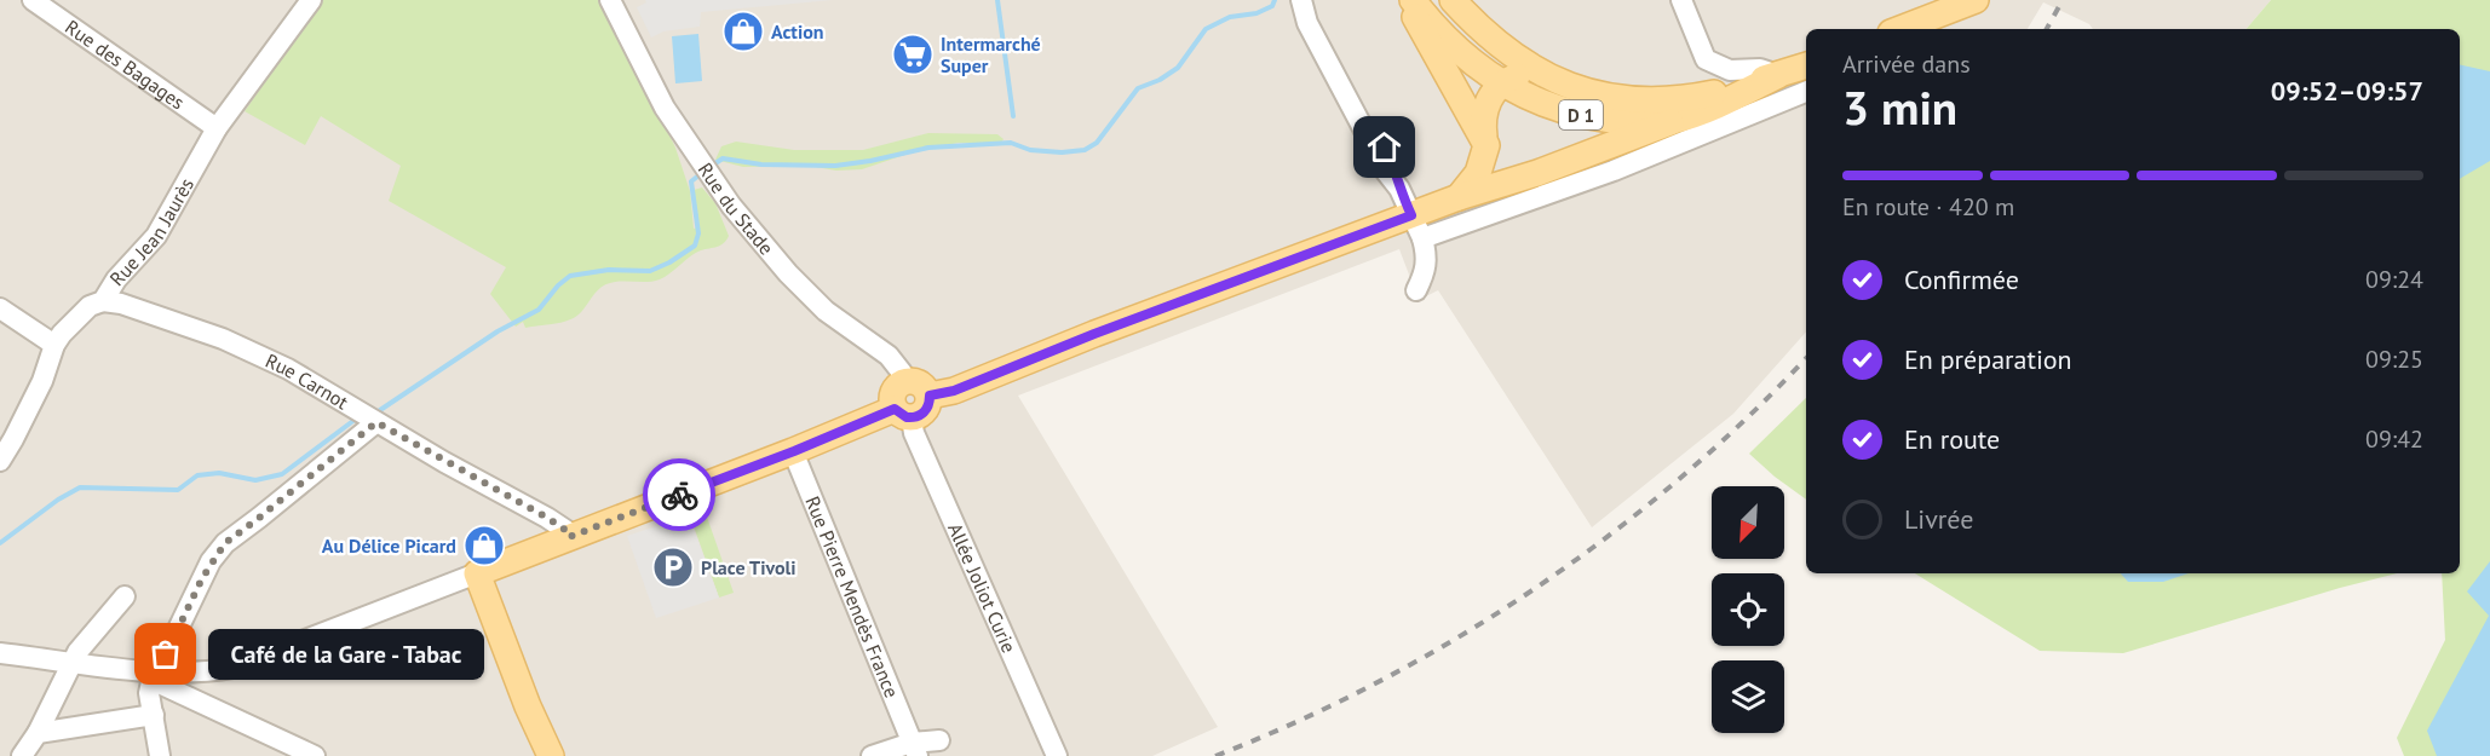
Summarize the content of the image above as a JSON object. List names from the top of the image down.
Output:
{
  "streets": {
    "main road": ["D 1"],
    "street": [
      "Rue des Bagages",
      "Rue du Stade",
      "Rue Jean Jaurès",
      "Rue Carnot",
      "Allée Joliot Curie",
      "Rue Pierre Mendès France"
    ]
  },
  "crossings": [
    ["Rue des Bagages", "Rue Jean Jaurès"],
    ["Rue du Stade", "Allée Joliot Curie"],
    ["Rue Jean Jaurès", "Rue Carnot"]
  ],
  "places": {
    "shop": ["Action", "Au Délice Picard"],
    "supermarket": ["Intermarché Super"],
    "parking": ["Place Tivoli"],
    "other": ["Café de la Gare - Tabac"]
  },
  "north": "bottom left",
  "page": {
    "heading": ["3 min", "Arrivée dans", "09:52–09:57"],
    "bar": "En route · 420 m",
    "list": [
      ["Confirmée", "09:24"],
      ["En préparation", "09:25"],
      ["En route", "09:42"],
      "Livrée"
    ],
    "bubble": "Café de la Gare - Tabac"
  }
}
